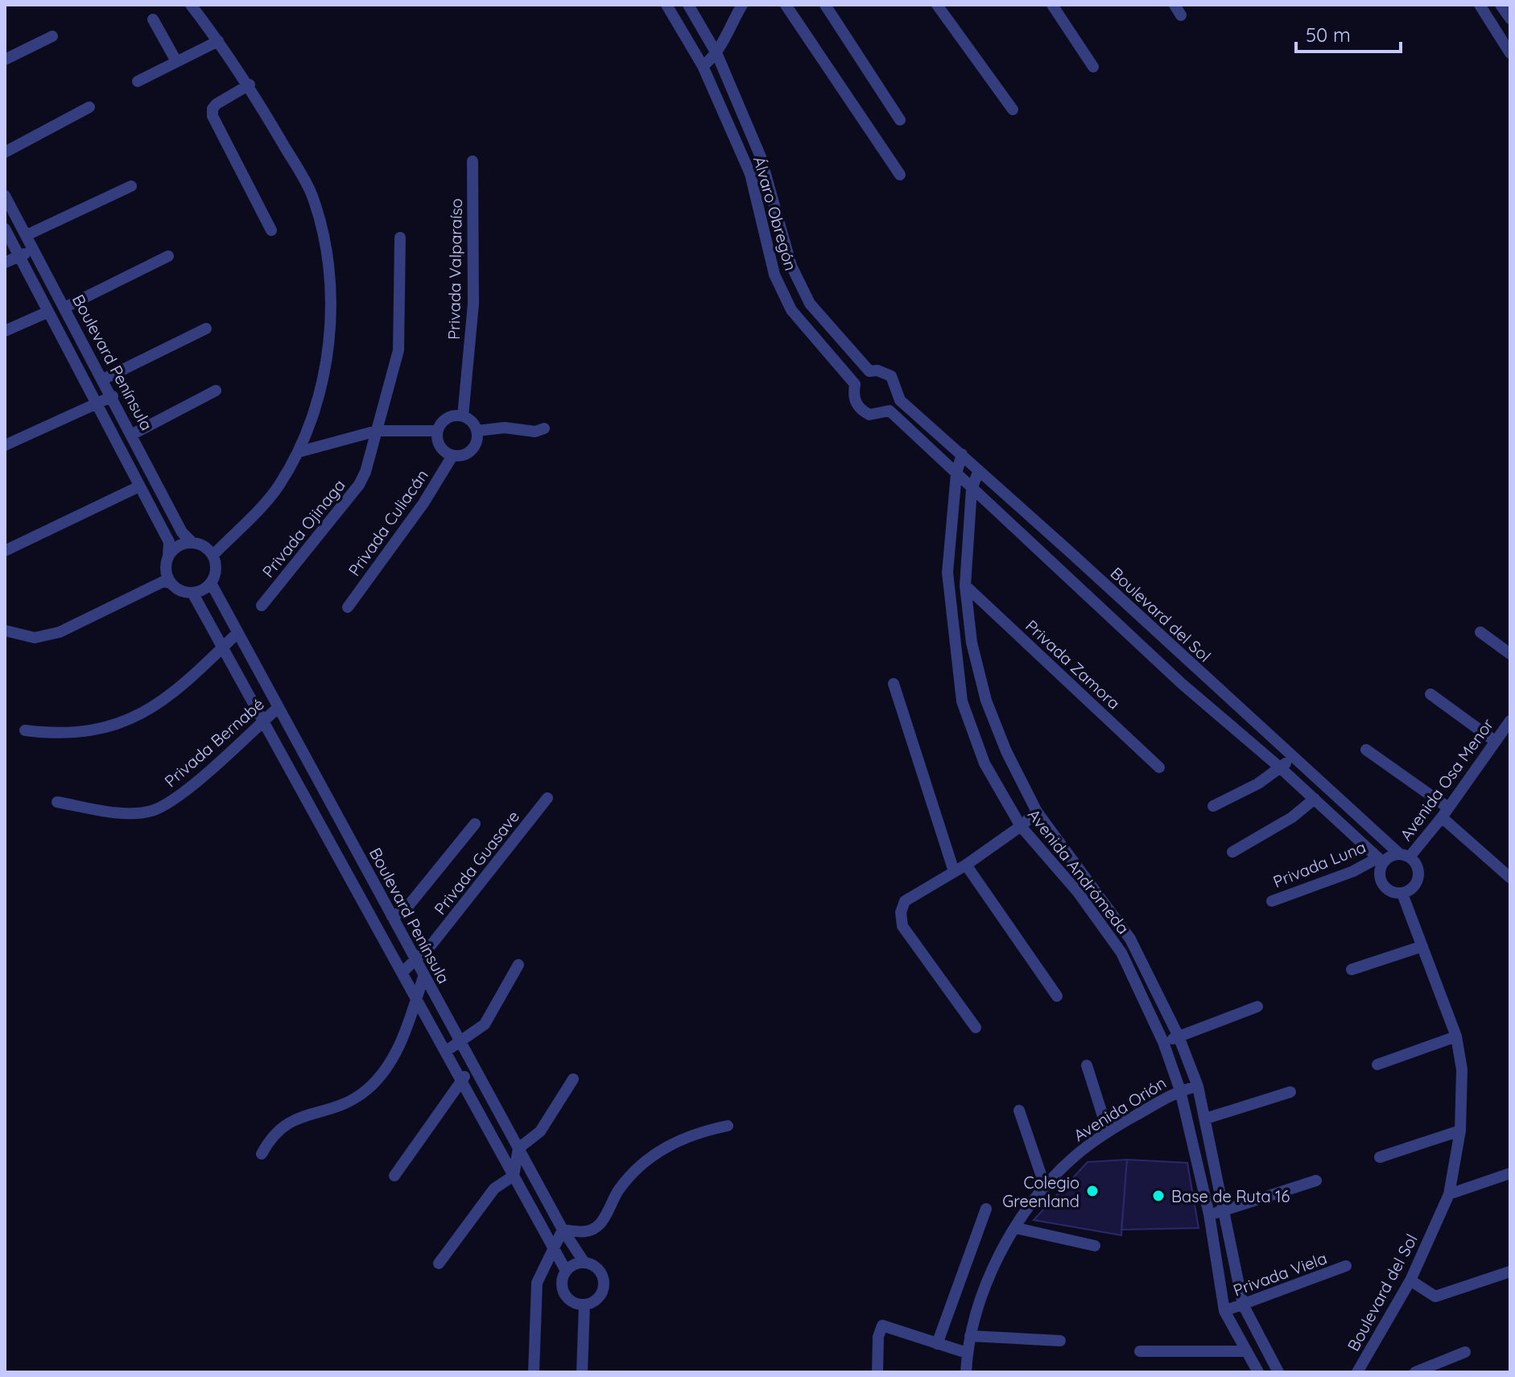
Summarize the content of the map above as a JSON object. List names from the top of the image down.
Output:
{
  "streets": {
    "street": [
      "Álvaro Obregón",
      "Privada Valparaíso",
      "Boulevard Península",
      "Privada Culiacán",
      "Privada Ojinaga",
      "Boulevard del Sol",
      "Privada Zamora",
      "Privada Bernabé",
      "Avenida Osa Menor",
      "Privada Guasave",
      "Privada Luna",
      "Avenida Andrómeda",
      "Avenida Orión",
      "Privada Viela"
    ]
  },
  "crossings": [
    ["Álvaro Obregón", "Boulevard del Sol"],
    ["Álvaro Obregón", "Avenida Andrómeda"],
    ["Privada Valparaíso", "Privada Culiacán"],
    ["Boulevard Península", "Privada Bernabé"],
    ["Boulevard Península", "Privada Guasave"],
    ["Boulevard del Sol", "Avenida Osa Menor"],
    ["Boulevard del Sol", "Privada Luna"],
    ["Boulevard del Sol", "Avenida Andrómeda"],
    ["Privada Zamora", "Avenida Andrómeda"],
    ["Avenida Osa Menor", "Privada Luna"],
    ["Avenida Andrómeda", "Avenida Orión"],
    ["Avenida Andrómeda", "Privada Viela"]
  ],
  "places": ["Colegio Greenland", "Base de Ruta 16"],
  "scale_bar": "50 m"
}
